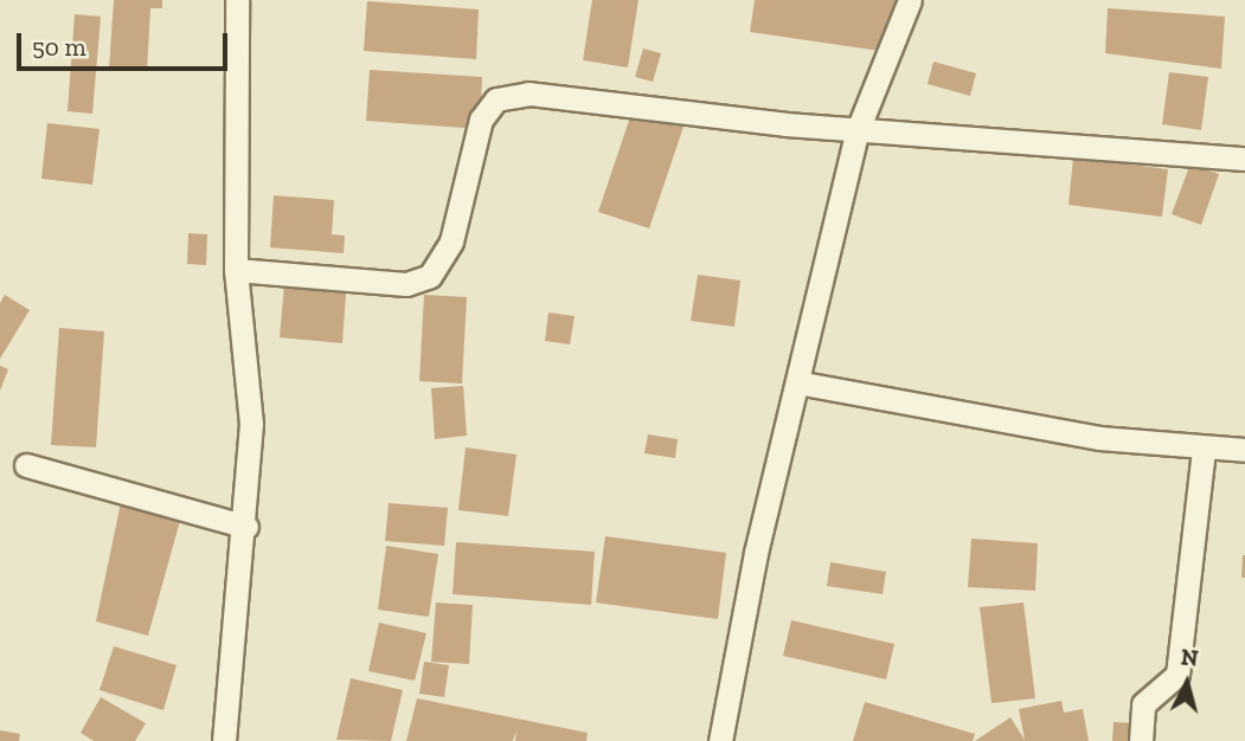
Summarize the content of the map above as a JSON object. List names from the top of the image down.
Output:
{
  "scale_bar": "50 m",
  "north": "top"
}
